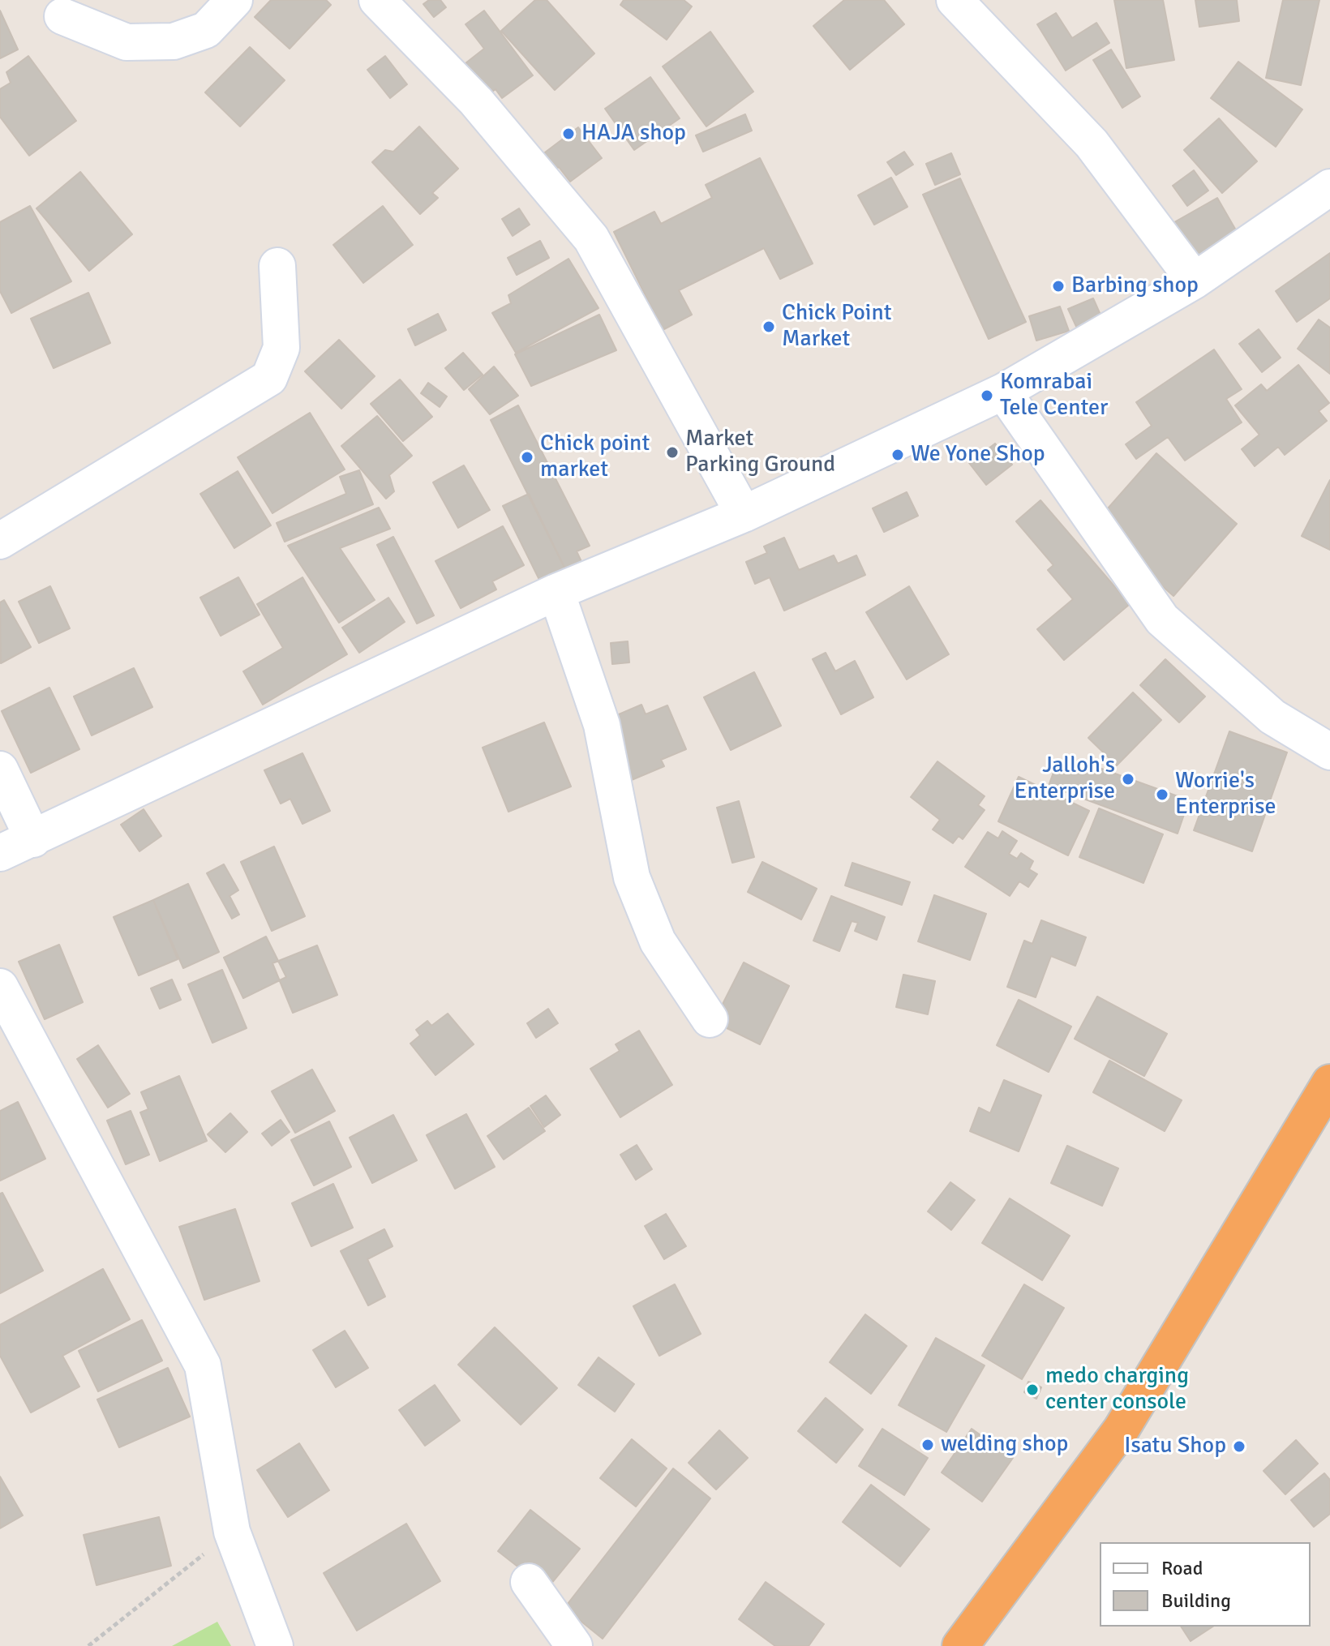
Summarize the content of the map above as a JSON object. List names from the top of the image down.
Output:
{
  "places": [
    "HAJA shop",
    "Barbing shop",
    "Chick Point Market",
    "Komrabai Tele Center",
    "Market Parking Ground",
    "We Yone Shop",
    "Chick point market",
    "Jalloh's Enterprise",
    "Worrie's Enterprise",
    "medo charging center console",
    "welding shop",
    "Isatu Shop"
  ],
  "legend": ["Road", "Building"]
}
